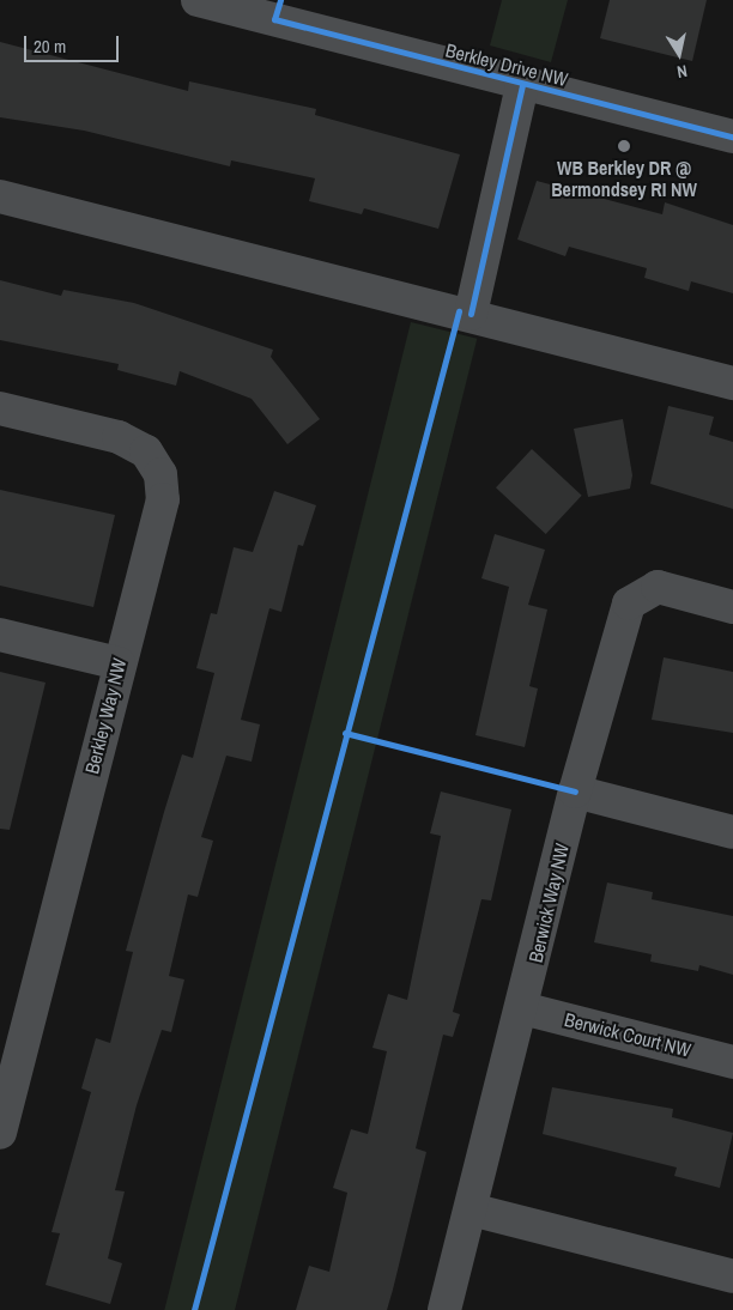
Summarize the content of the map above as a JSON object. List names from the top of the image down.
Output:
{
  "streets": {
    "street": [
      "Berkley Drive NW",
      "Berkley Way NW",
      "Berwick Way NW",
      "Berwick Court NW"
    ]
  },
  "crossings": [
    ["Berwick Way NW", "Berwick Court NW"]
  ],
  "places": ["WB Berkley DR @ Bermondsey RI NW"],
  "scale_bar": "20 m",
  "north": "bottom"
}
